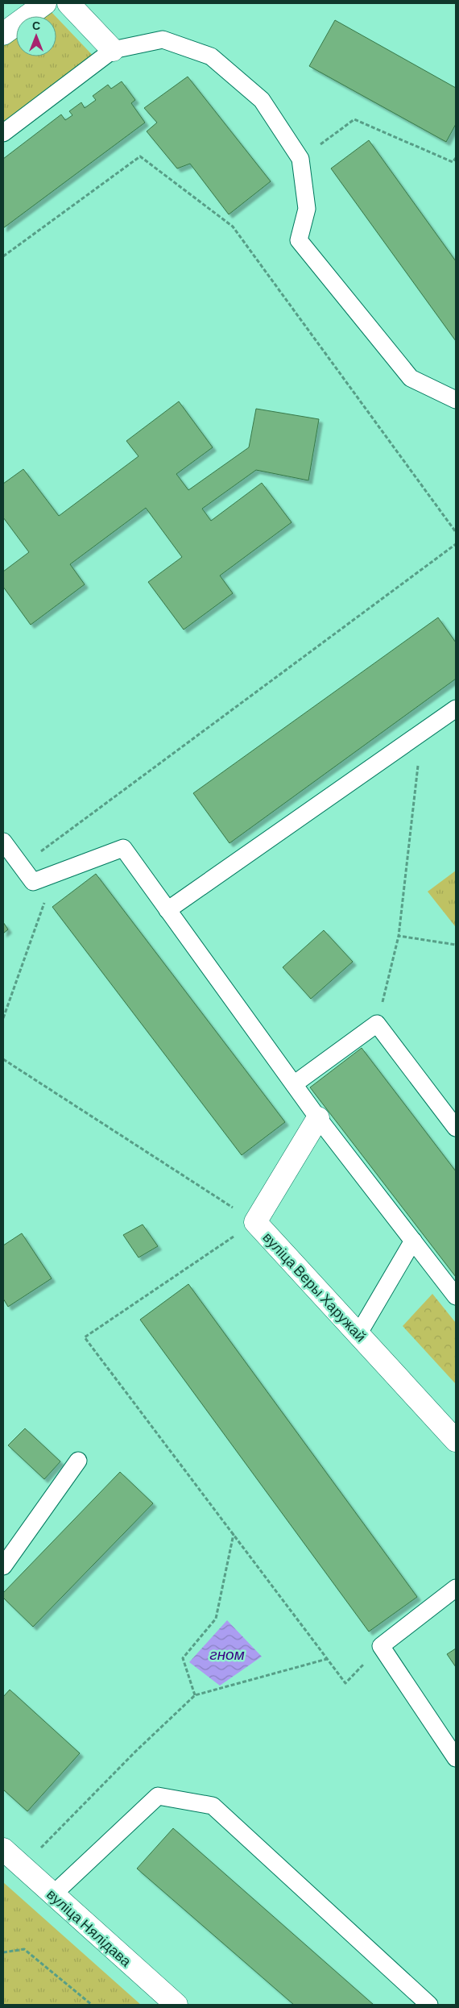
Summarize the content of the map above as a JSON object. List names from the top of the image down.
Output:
{
  "streets": {
    "street": ["вуліца Веры Харужай", "вуліца Нялідава"]
  },
  "water": ["гном"],
  "north": "top"
}
